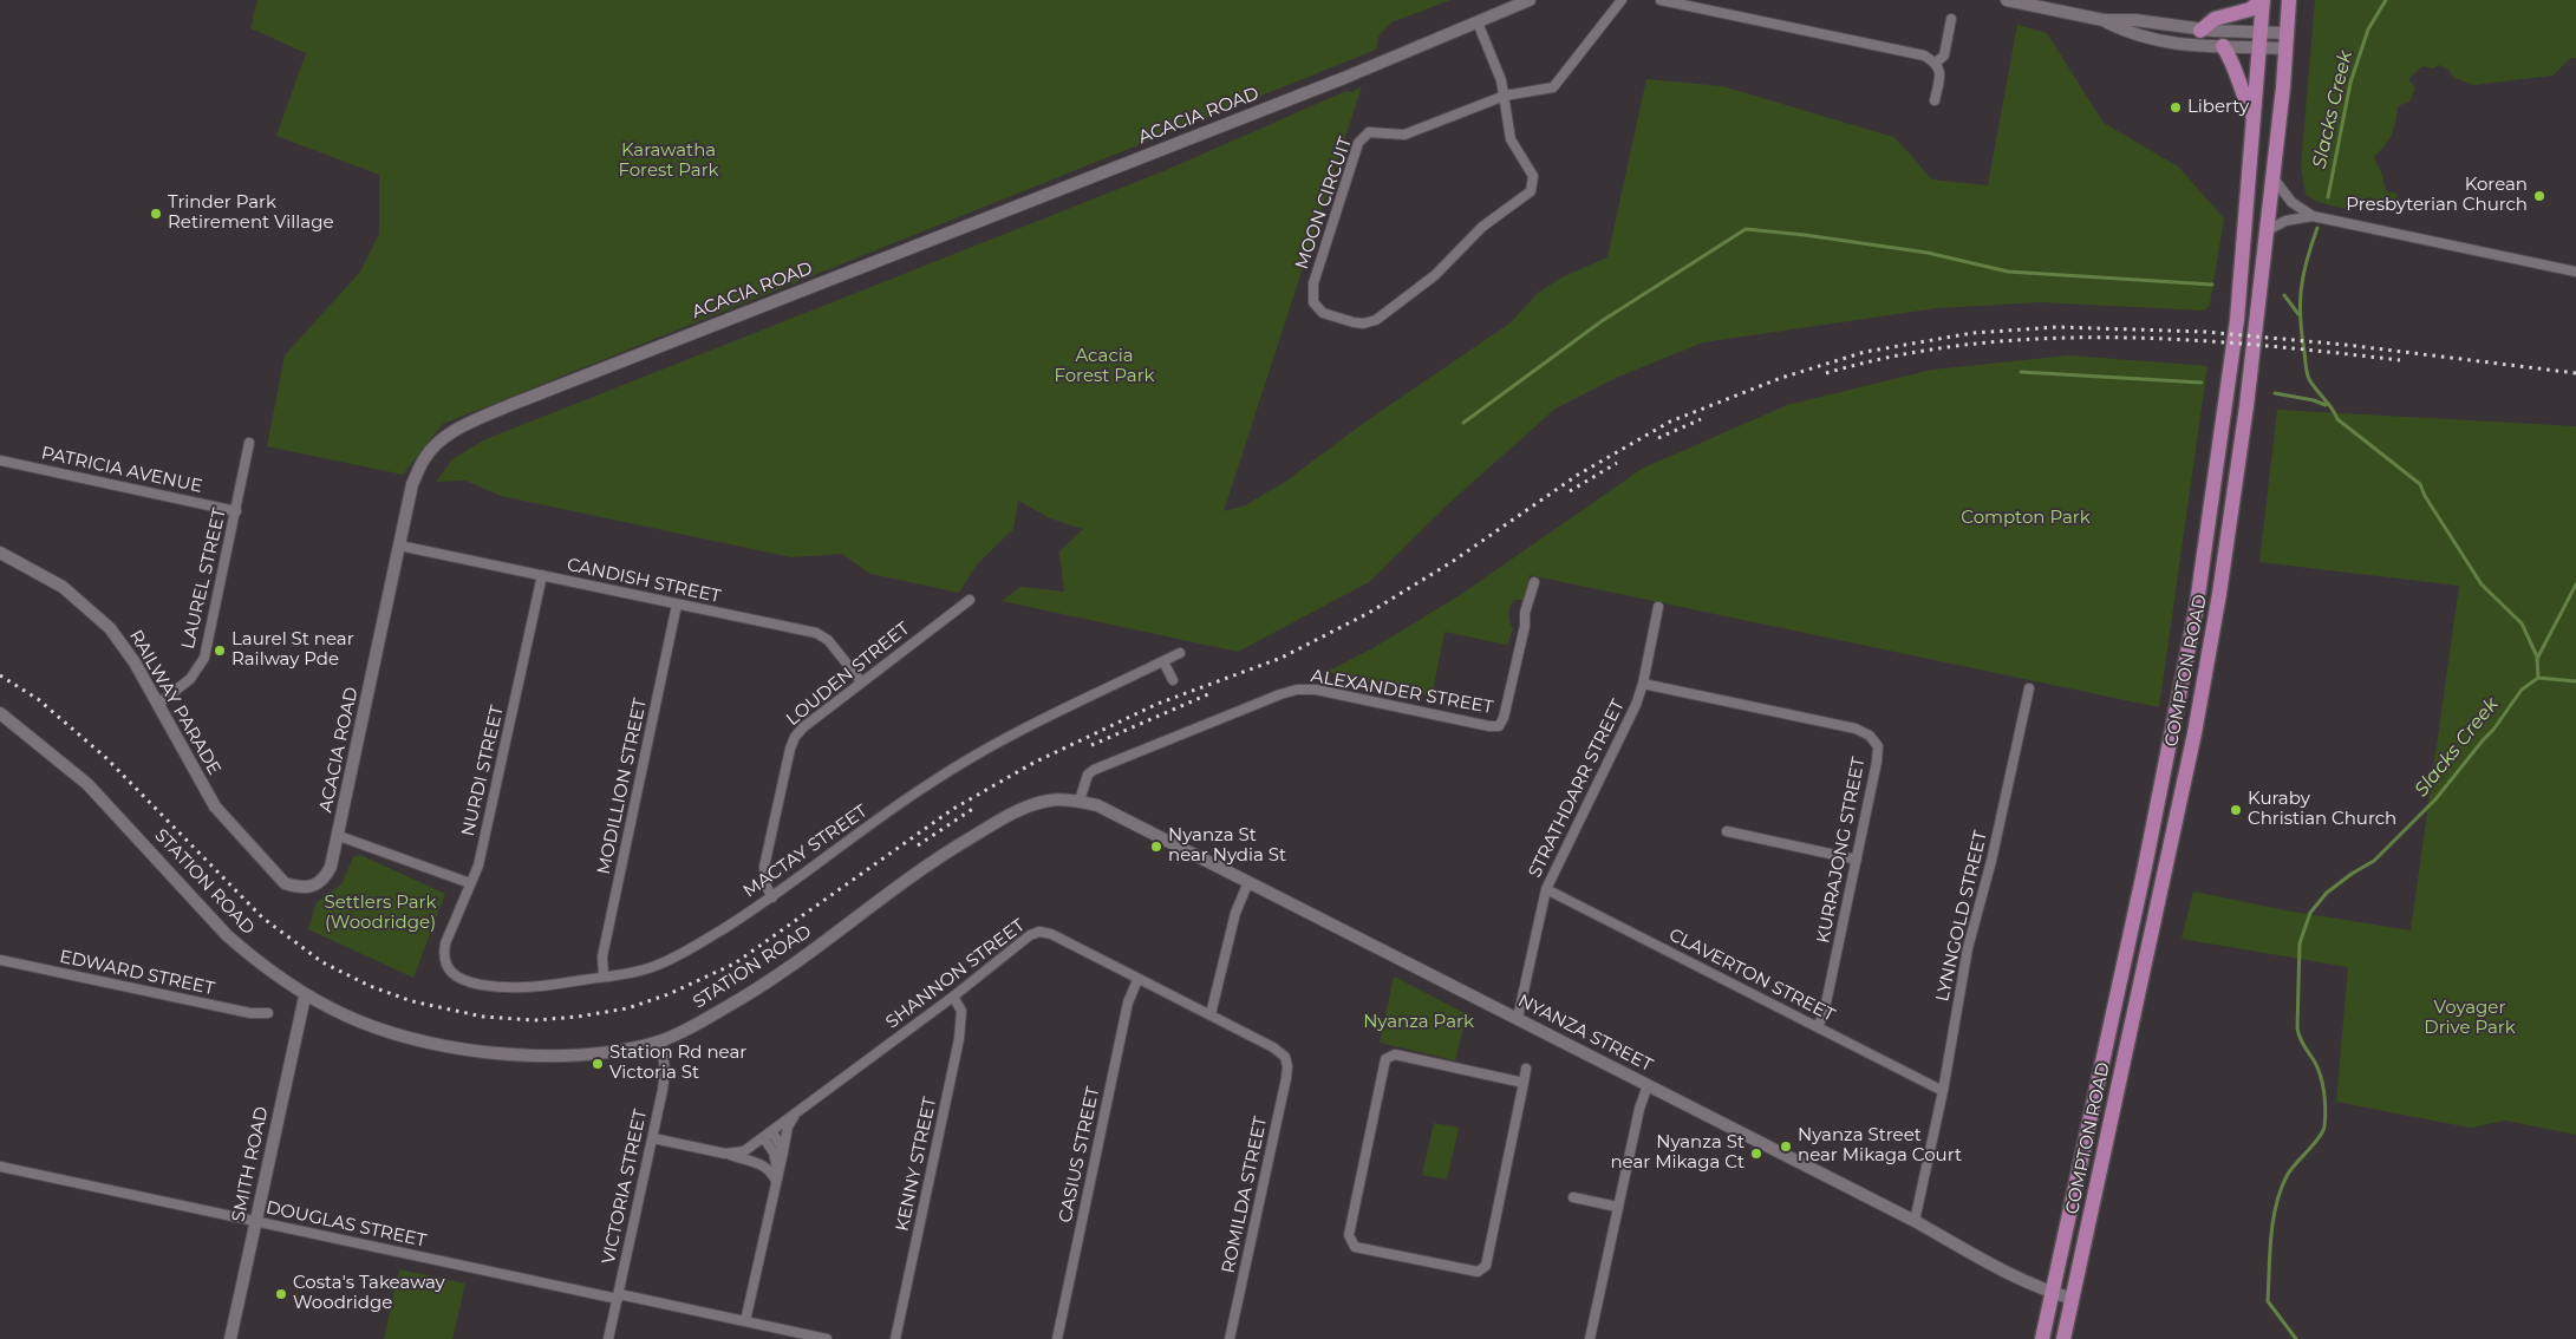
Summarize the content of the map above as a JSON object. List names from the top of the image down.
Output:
{
  "streets": {
    "main road": ["COMPTON ROAD"],
    "street": [
      "ACACIA ROAD",
      "MOON CIRCUIT",
      "PATRICIA AVENUE",
      "LAUREL STREET",
      "CANDISH STREET",
      "LOUDEN STREET",
      "ALEXANDER STREET",
      "RAILWAY PARADE",
      "NURDI STREET",
      "MODILLION STREET",
      "STRATHDARR STREET",
      "KURRAJONG STREET",
      "MACTAY STREET",
      "STATION ROAD",
      "LYNNGOLD STREET",
      "EDWARD STREET",
      "SHANNON STREET",
      "CLAVERTON STREET",
      "NYANZA STREET",
      "CASIUS STREET",
      "SMITH ROAD",
      "KENNY STREET",
      "VICTORIA STREET",
      "ROMILDA STREET",
      "DOUGLAS STREET"
    ]
  },
  "crossings": [
    ["ACACIA ROAD", "MOON CIRCUIT"],
    ["ACACIA ROAD", "CANDISH STREET"],
    ["ACACIA ROAD", "RAILWAY PARADE"],
    ["PATRICIA AVENUE", "LAUREL STREET"],
    ["LAUREL STREET", "RAILWAY PARADE"],
    ["CANDISH STREET", "LOUDEN STREET"],
    ["CANDISH STREET", "NURDI STREET"],
    ["CANDISH STREET", "MODILLION STREET"],
    ["COMPTON ROAD", "NYANZA STREET"],
    ["LOUDEN STREET", "MACTAY STREET"],
    ["ALEXANDER STREET", "STATION ROAD"],
    ["ALEXANDER STREET", "NYANZA STREET"],
    ["NURDI STREET", "MACTAY STREET"],
    ["MODILLION STREET", "MACTAY STREET"],
    ["STRATHDARR STREET", "KURRAJONG STREET"],
    ["STRATHDARR STREET", "CLAVERTON STREET"],
    ["STRATHDARR STREET", "NYANZA STREET"],
    ["KURRAJONG STREET", "CLAVERTON STREET"],
    ["STATION ROAD", "NYANZA STREET"],
    ["STATION ROAD", "SMITH ROAD"],
    ["STATION ROAD", "VICTORIA STREET"],
    ["LYNNGOLD STREET", "CLAVERTON STREET"],
    ["LYNNGOLD STREET", "NYANZA STREET"],
    ["SHANNON STREET", "CASIUS STREET"],
    ["SHANNON STREET", "KENNY STREET"],
    ["SHANNON STREET", "VICTORIA STREET"],
    ["SHANNON STREET", "ROMILDA STREET"],
    ["SMITH ROAD", "DOUGLAS STREET"],
    ["VICTORIA STREET", "DOUGLAS STREET"]
  ],
  "water": ["Slacks Creek"],
  "parks": [
    "Karawatha Forest Park",
    "Acacia Forest Park",
    "Compton Park",
    "Settlers Park (Woodridge)",
    "Voyager Drive Park",
    "Nyanza Park"
  ],
  "places": [
    "Liberty",
    "Korean Presbyterian Church",
    "Trinder Park Retirement Village",
    "Laurel St near Railway Pde",
    "Kuraby Christian Church",
    "Nyanza St near Nydia St",
    "Station Rd near Victoria St",
    "Nyanza Street near Mikaga Court",
    "Nyanza St near Mikaga Ct",
    "Costa's Takeaway Woodridge"
  ]
}
